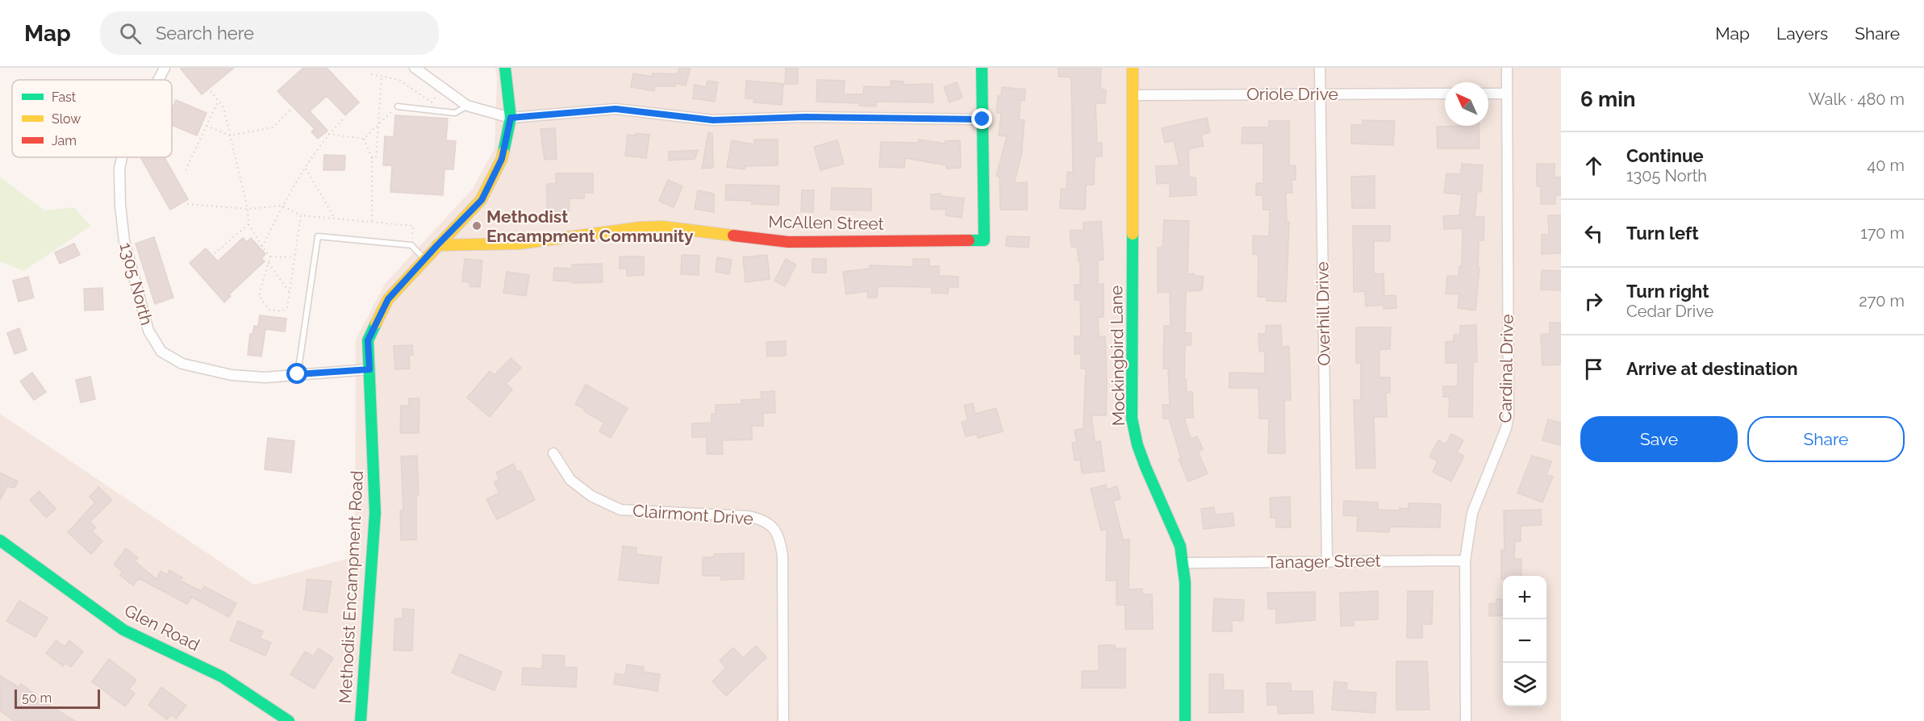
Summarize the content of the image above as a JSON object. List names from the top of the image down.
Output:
{
  "streets": {
    "street": [
      "Oriole Drive",
      "McAllen Street",
      "1305 North",
      "Overhill Drive",
      "Mockingbird Lane",
      "Cardinal Drive",
      "Clairmont Drive",
      "Tanager Street",
      "Methodist Encampment Road",
      "Glen Road"
    ]
  },
  "crossings": [
    ["Oriole Drive", "Overhill Drive"],
    ["Oriole Drive", "Mockingbird Lane"],
    ["McAllen Street", "Methodist Encampment Road"],
    ["1305 North", "Methodist Encampment Road"],
    ["Overhill Drive", "Tanager Street"],
    ["Mockingbird Lane", "Tanager Street"],
    ["Cardinal Drive", "Tanager Street"]
  ],
  "places": ["Methodist Encampment Community"],
  "legend": ["Fast", "Slow", "Jam"],
  "scale_bar": "50 m",
  "north": "top left",
  "page": {
    "header": "Map",
    "search": "Search here",
    "nav": ["Map", "Layers", "Share"],
    "heading": ["6 min", "Walk · 480 m"],
    "list": [
      ["Continue", "1305 North", "40 m"],
      ["Turn left", "170 m"],
      ["Turn right", "Cedar Drive", "270 m"],
      "Arrive at destination"
    ],
    "buttons": ["Save", "Share"],
    "map_buttons": ["+", "−"],
    "scale": "50 m"
  }
}
